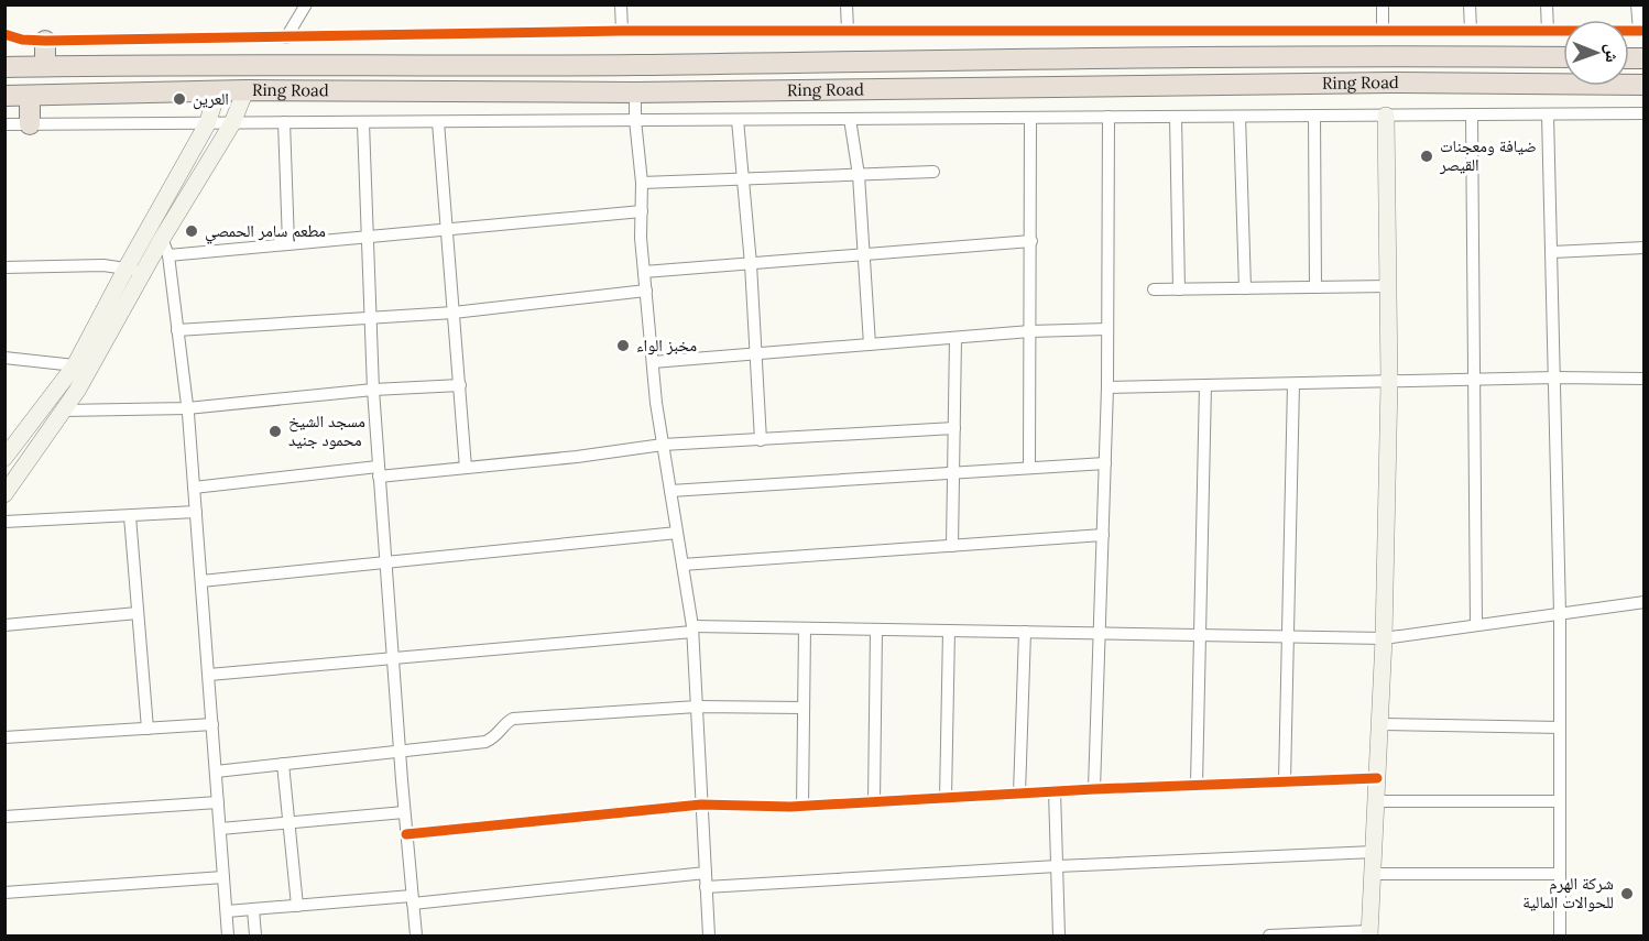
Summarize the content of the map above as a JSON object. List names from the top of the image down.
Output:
{
  "streets": {
    "highway": ["Ring Road"]
  },
  "places": [
    "العرين",
    "ضيافة ومعجنات القيصر",
    "مطعم سامر الحمصي",
    "مخبز الواء",
    "مسجد الشيخ محمود جنيد",
    "شركة الهرم للحوالات المالية"
  ],
  "north": "right"
}
